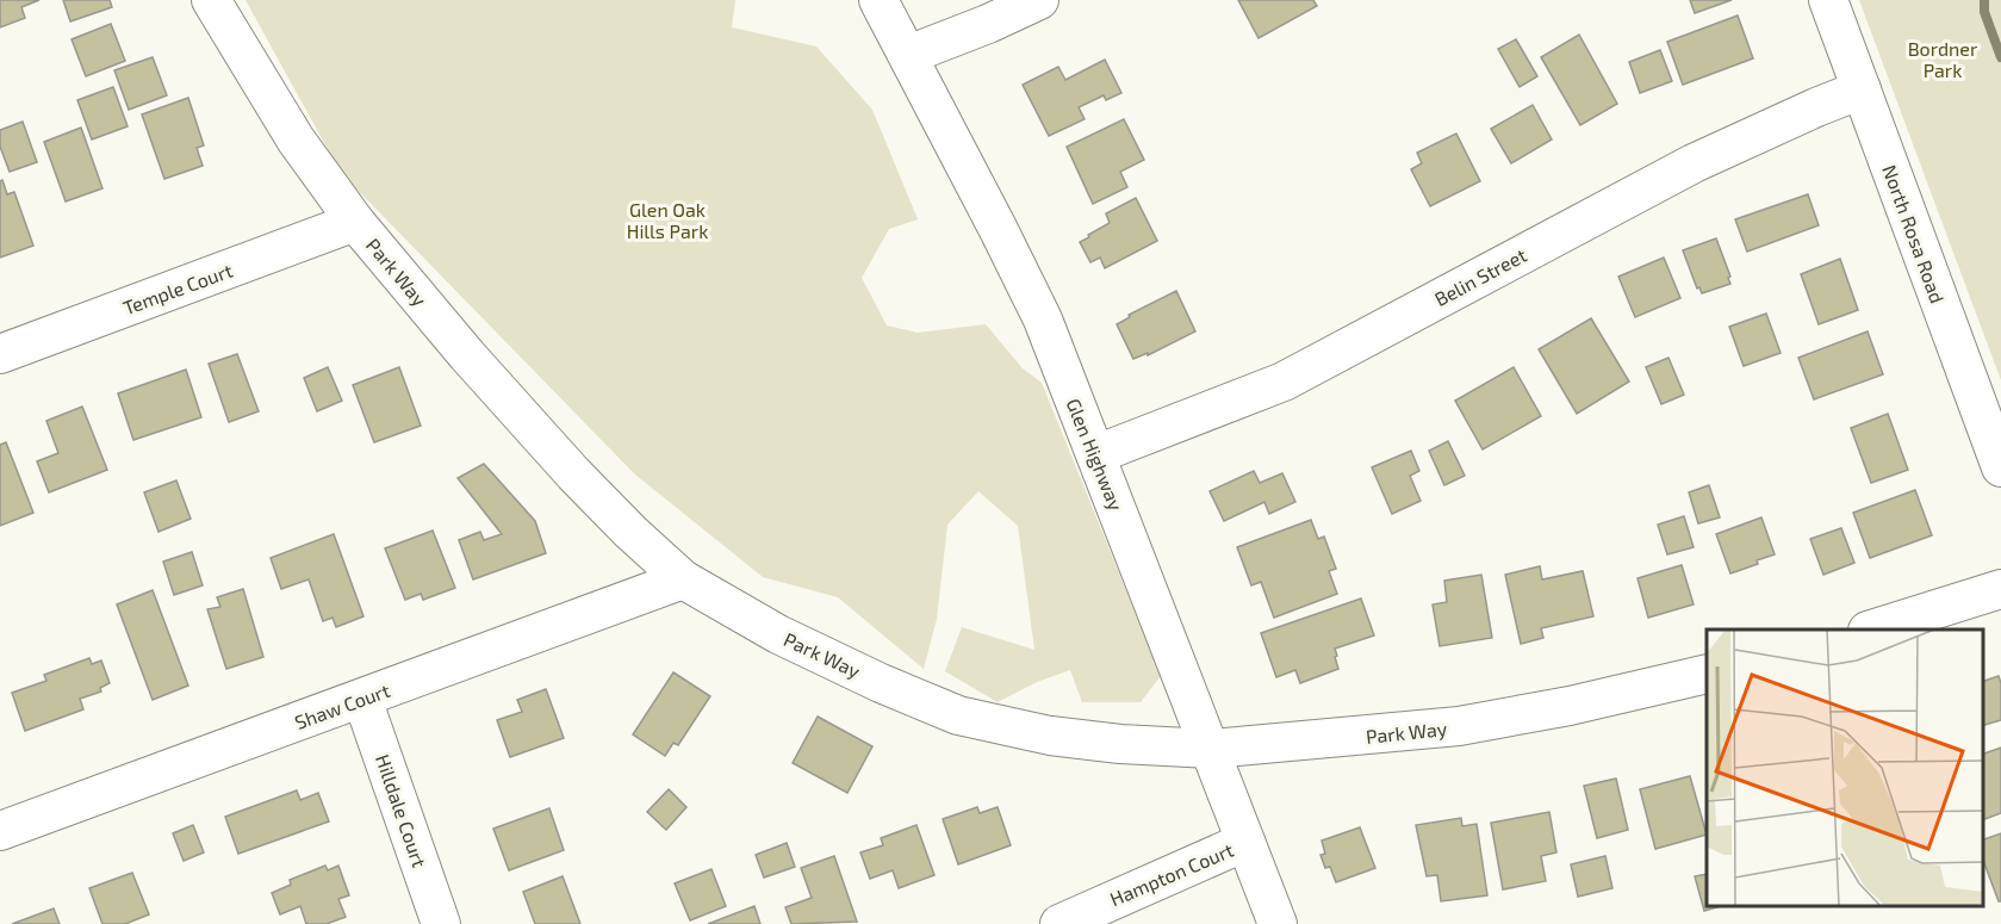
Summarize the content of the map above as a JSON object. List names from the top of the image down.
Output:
{
  "streets": {
    "street": [
      "North Rosa Road",
      "Park Way",
      "Belin Street",
      "Temple Court",
      "Glen Highway",
      "Shaw Court",
      "Hilldale Court",
      "Hampton Court"
    ]
  },
  "crossings": [
    ["North Rosa Road", "Belin Street"],
    ["Park Way", "Temple Court"],
    ["Park Way", "Glen Highway"],
    ["Park Way", "Shaw Court"],
    ["Belin Street", "Glen Highway"],
    ["Glen Highway", "Hampton Court"],
    ["Shaw Court", "Hilldale Court"]
  ],
  "parks": ["Bordner Park", "Glen Oak Hills Park"]
}
